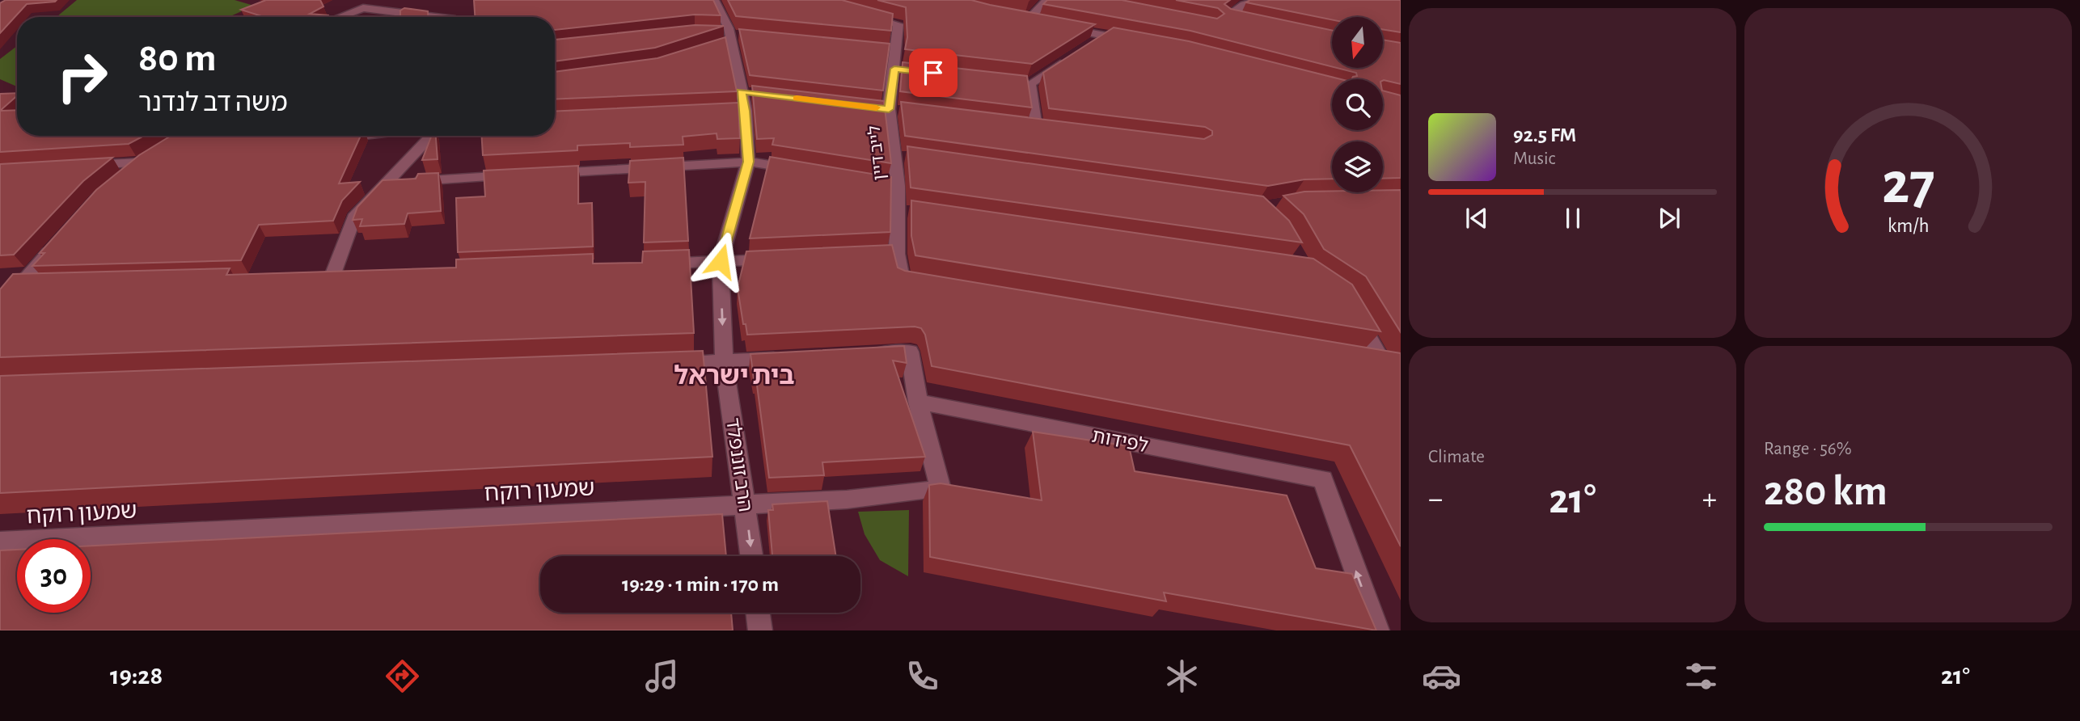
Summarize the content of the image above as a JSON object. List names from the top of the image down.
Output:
{
  "streets": {
    "street": [
      "לייב דיין",
      "לפידות",
      "הרב זוננפלד",
      "שמעון רוקח"
    ]
  },
  "crossings": [
    ["לפידות", "שמעון רוקח"],
    ["הרב זוננפלד", "שמעון רוקח"]
  ],
  "one_way": ["לפידות"],
  "districts": ["בית ישראל"],
  "north": "bottom",
  "page": {
    "turn": ["80 m", "משה דב לנדנר"],
    "song": ["92.5 FM", "Music"],
    "tile": [
      "Climate",
      ["Range · 56%", "280 km"]
    ],
    "heat": ["−", "21°", "+"],
    "limit": "30",
    "trip": "19:29 · 1 min · 170 m",
    "tabs": ["19:28", "21°"],
    "gauge": ["27", "km/h"]
  }
}
